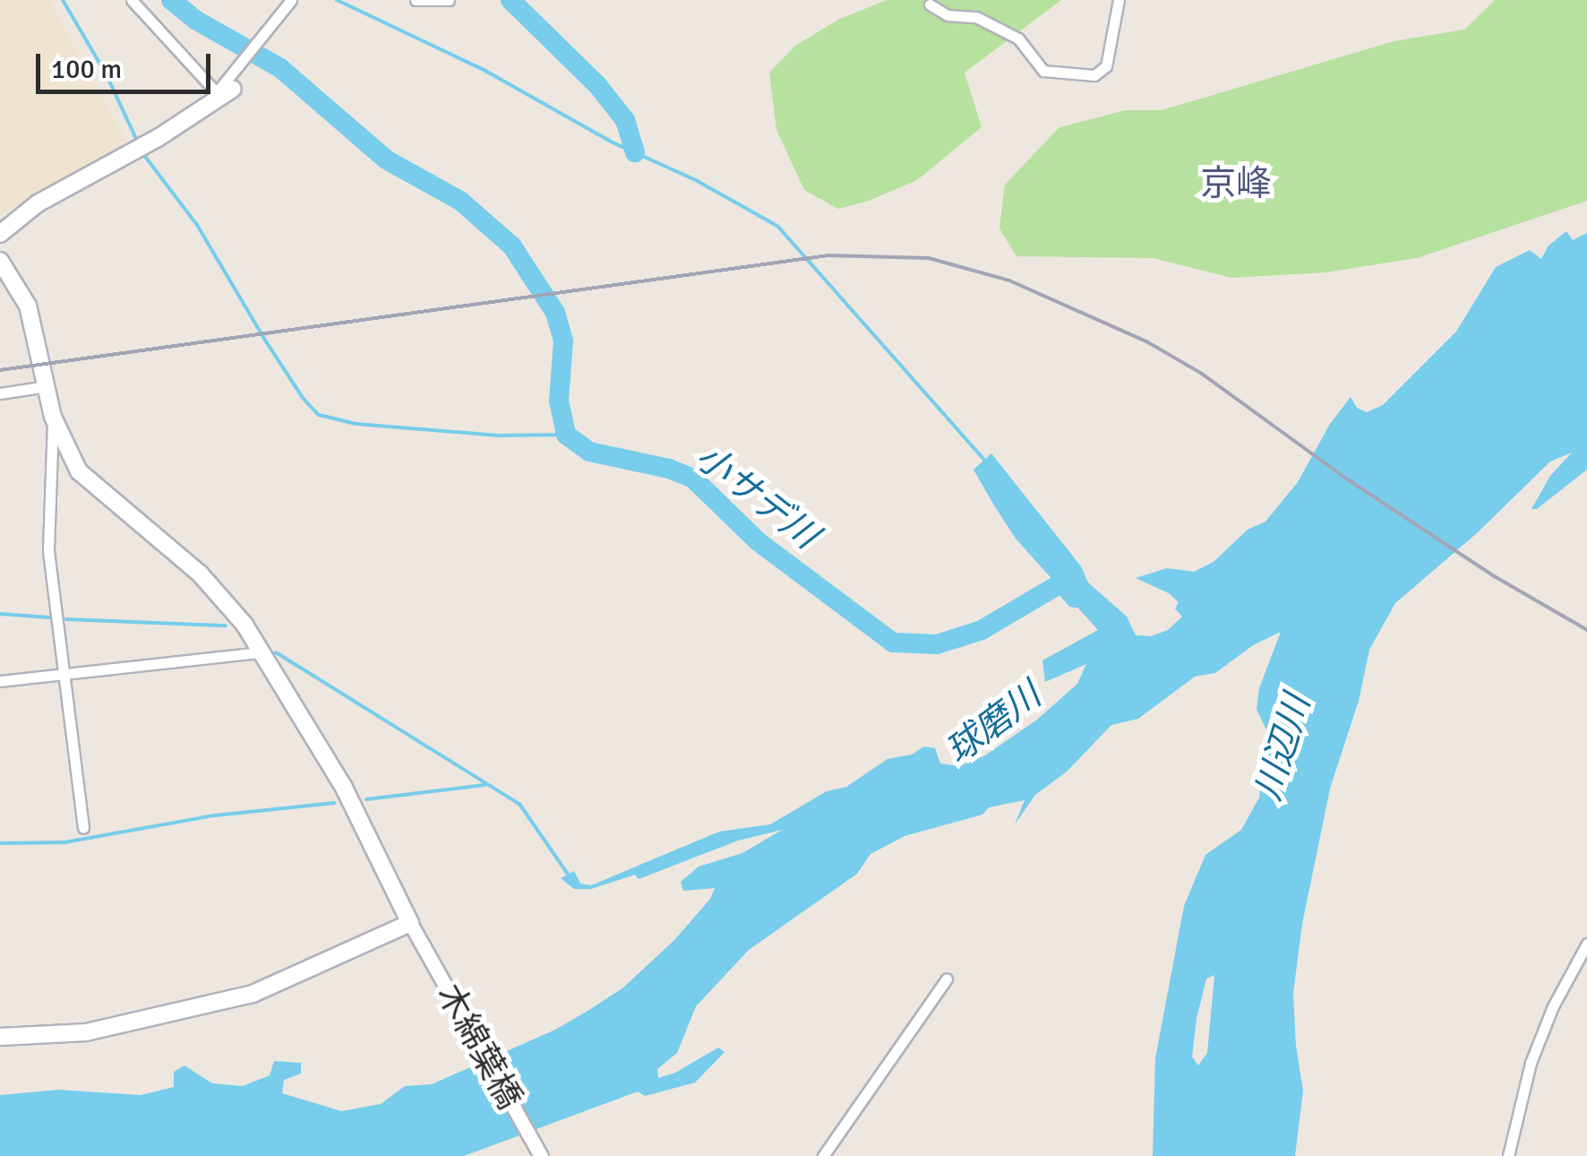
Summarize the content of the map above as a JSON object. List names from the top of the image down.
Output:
{
  "streets": {
    "street": ["木綿葉橋"]
  },
  "districts": ["京峰"],
  "water": ["小サデ川", "球磨川", "川辺川"],
  "scale_bar": "100 m"
}
